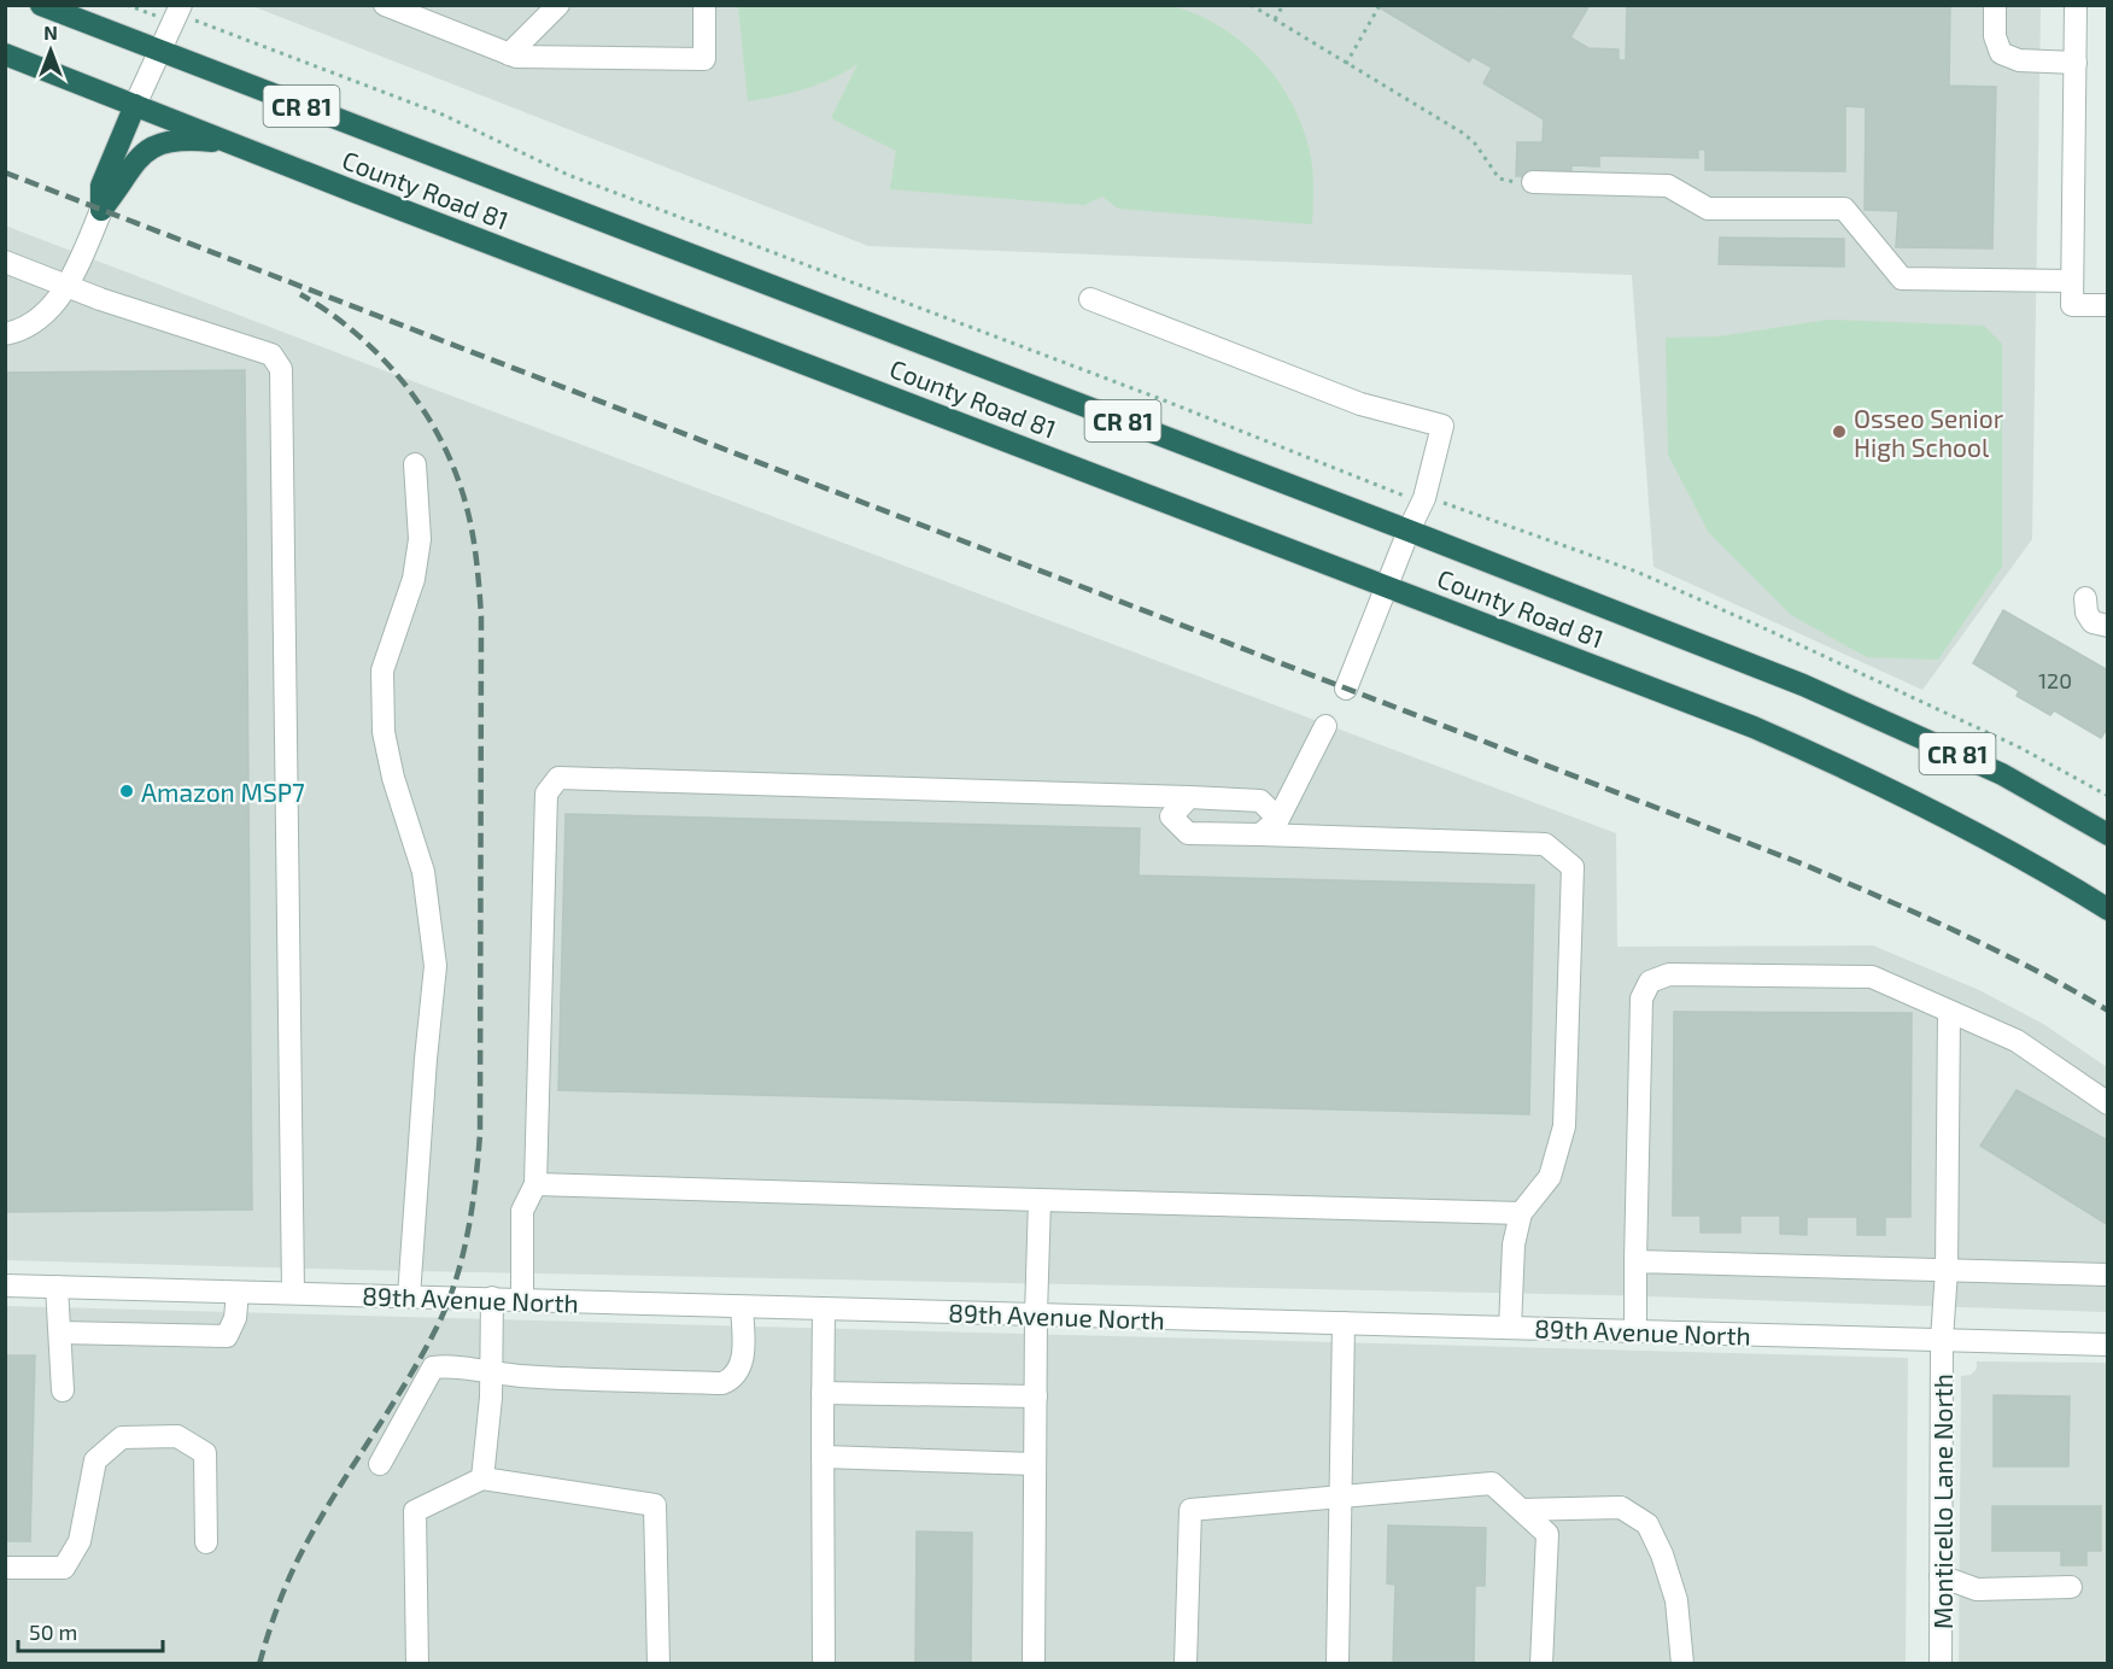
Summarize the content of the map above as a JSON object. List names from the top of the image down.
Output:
{
  "streets": {
    "highway": ["CR 81", "County Road 81"],
    "street": ["89th Avenue North", "Monticello Lane North"]
  },
  "crossings": [
    ["89th Avenue North", "Monticello Lane North"]
  ],
  "places": ["Osseo Senior High School", "Amazon MSP7"],
  "house_numbers": ["120"],
  "scale_bar": "50 m",
  "north": "top"
}
